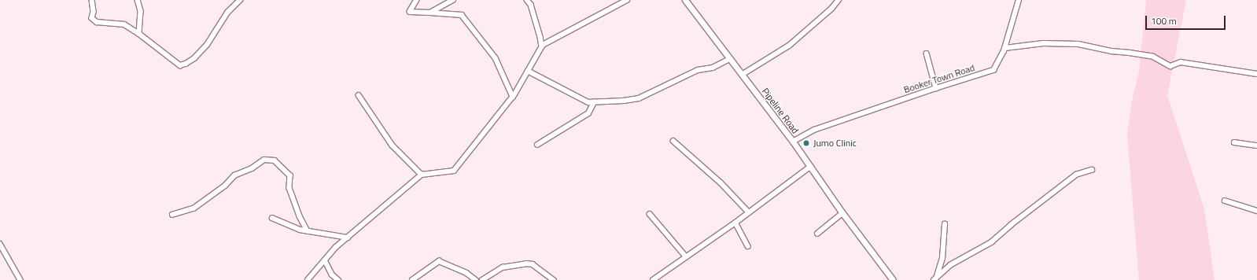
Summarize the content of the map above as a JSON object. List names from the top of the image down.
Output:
{
  "streets": {
    "street": ["Booker Town Road", "Pipeline Road"]
  },
  "crossings": [
    ["Booker Town Road", "Pipeline Road"]
  ],
  "places": ["Jumo Clinic"],
  "scale_bar": "100 m"
}
